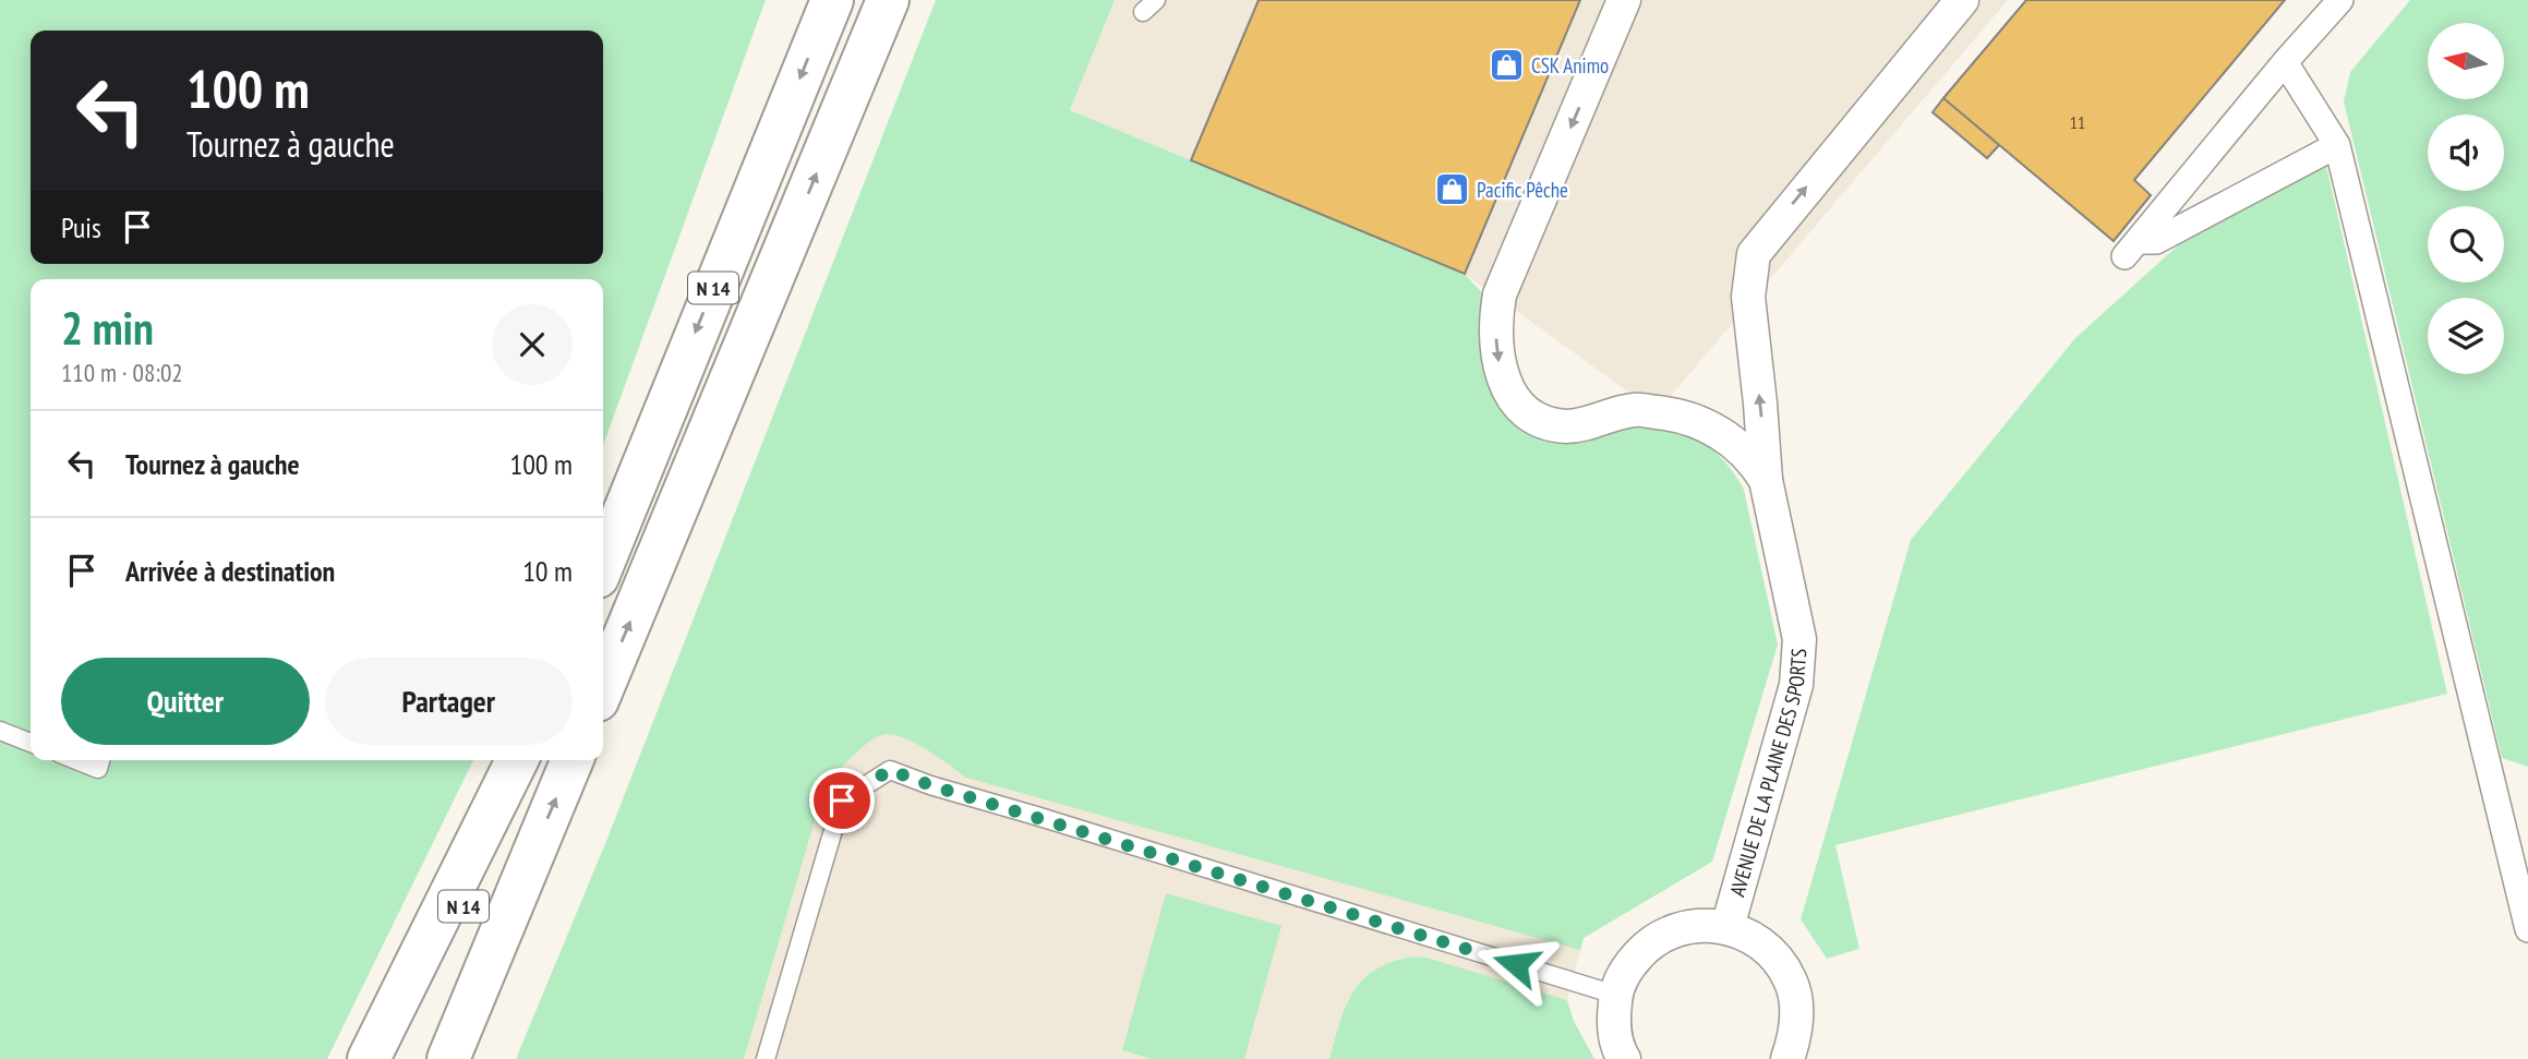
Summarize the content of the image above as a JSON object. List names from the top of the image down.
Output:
{
  "streets": {
    "highway": ["N 14"],
    "street": ["AVENUE DE LA PLAINE DES SPORTS"]
  },
  "one_way": ["AVENUE DE LA PLAINE DES SPORTS"],
  "places": {
    "shop": ["CSK Animo", "Pacific Pêche"]
  },
  "house_numbers": ["11"],
  "north": "left",
  "page": {
    "turn": ["100 m", "Tournez à gauche"],
    "then": "Puis",
    "heading": ["2 min", "110 m · 08:02"],
    "list": [
      {
        "name": "Tournez à gauche",
        "value": "100 m"
      },
      {
        "name": "Arrivée à destination",
        "value": "10 m"
      }
    ],
    "buttons": ["Quitter", "Partager"]
  }
}
